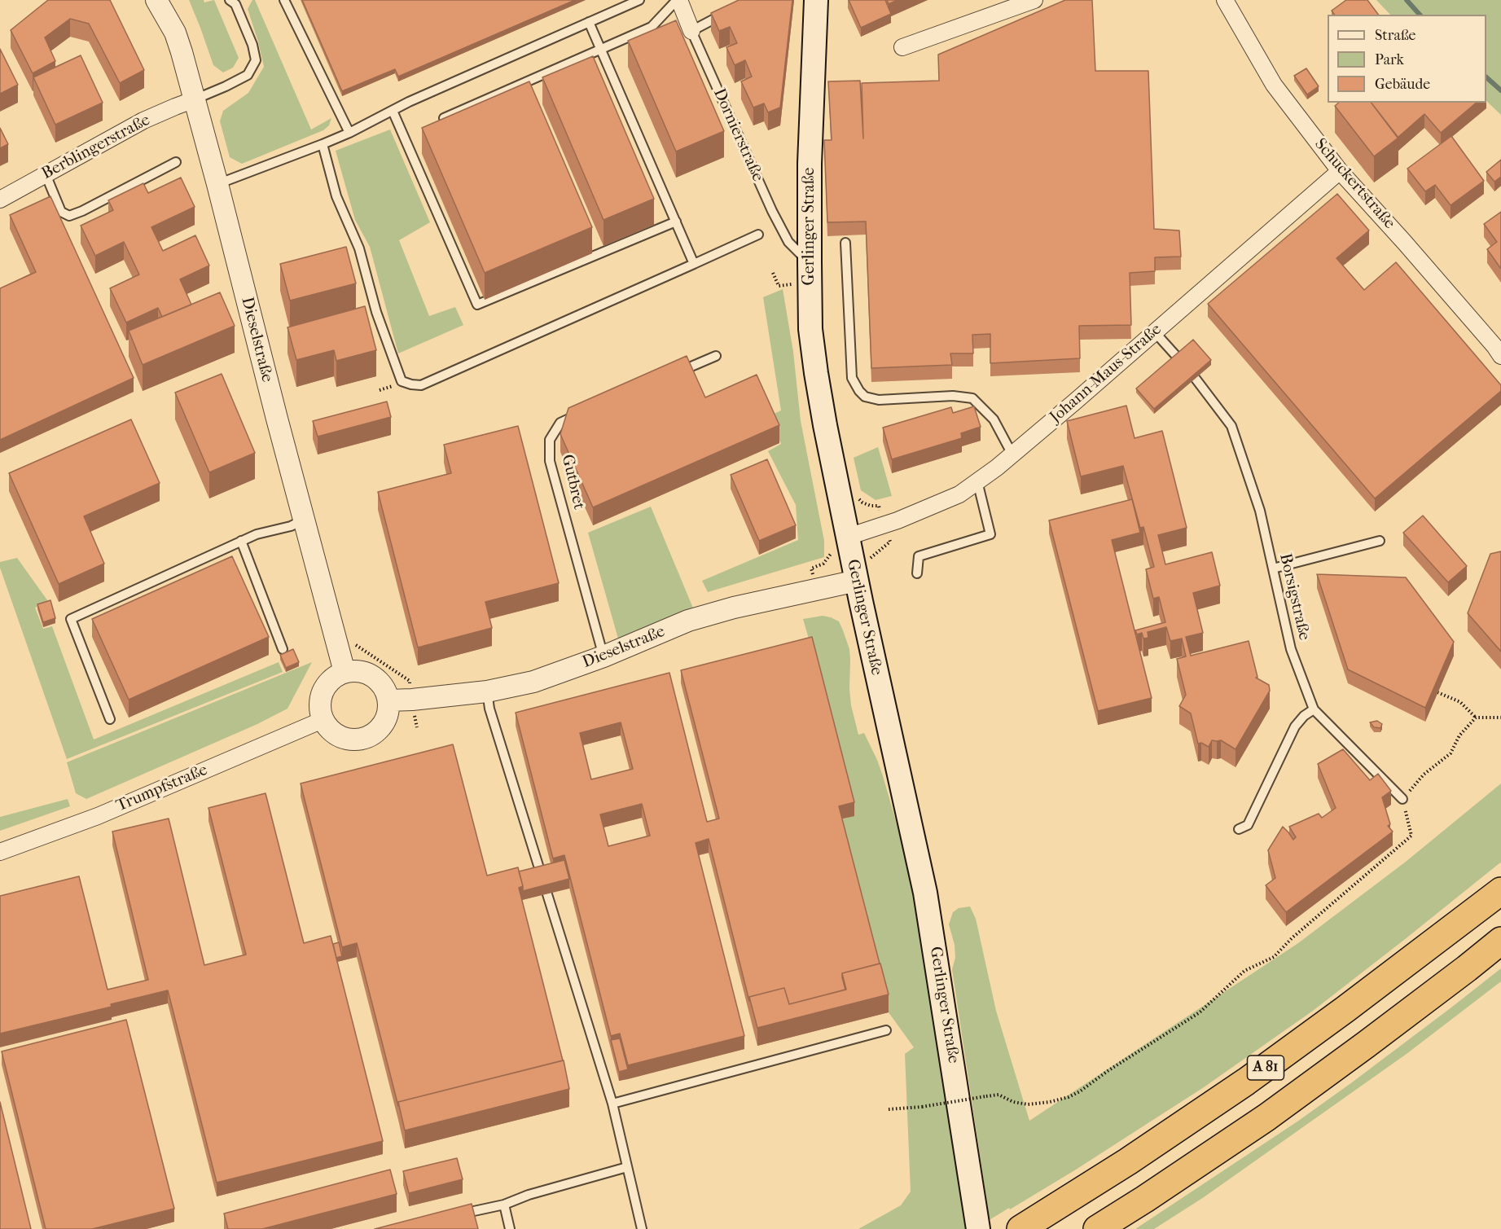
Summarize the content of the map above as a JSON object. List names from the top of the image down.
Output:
{
  "streets": {
    "highway": ["A 81"],
    "main road": ["Gerlinger Straße"],
    "street": [
      "Dornierstraße",
      "Berblingerstraße",
      "Schuckertstraße",
      "Dieselstraße",
      "Johann-Maus-Straße",
      "Trumpfstraße"
    ],
    "lane": ["Gutbret", "Borsigstraße"]
  },
  "crossings": [
    ["Dornierstraße", "Gerlinger Straße"],
    ["Berblingerstraße", "Dieselstraße"],
    ["Schuckertstraße", "Johann-Maus-Straße"],
    ["Gerlinger Straße", "Dieselstraße"],
    ["Gerlinger Straße", "Johann-Maus-Straße"],
    ["Dieselstraße", "Gutbret"],
    ["Dieselstraße", "Trumpfstraße"]
  ],
  "legend": ["Straße", "Park", "Gebäude"]
}
